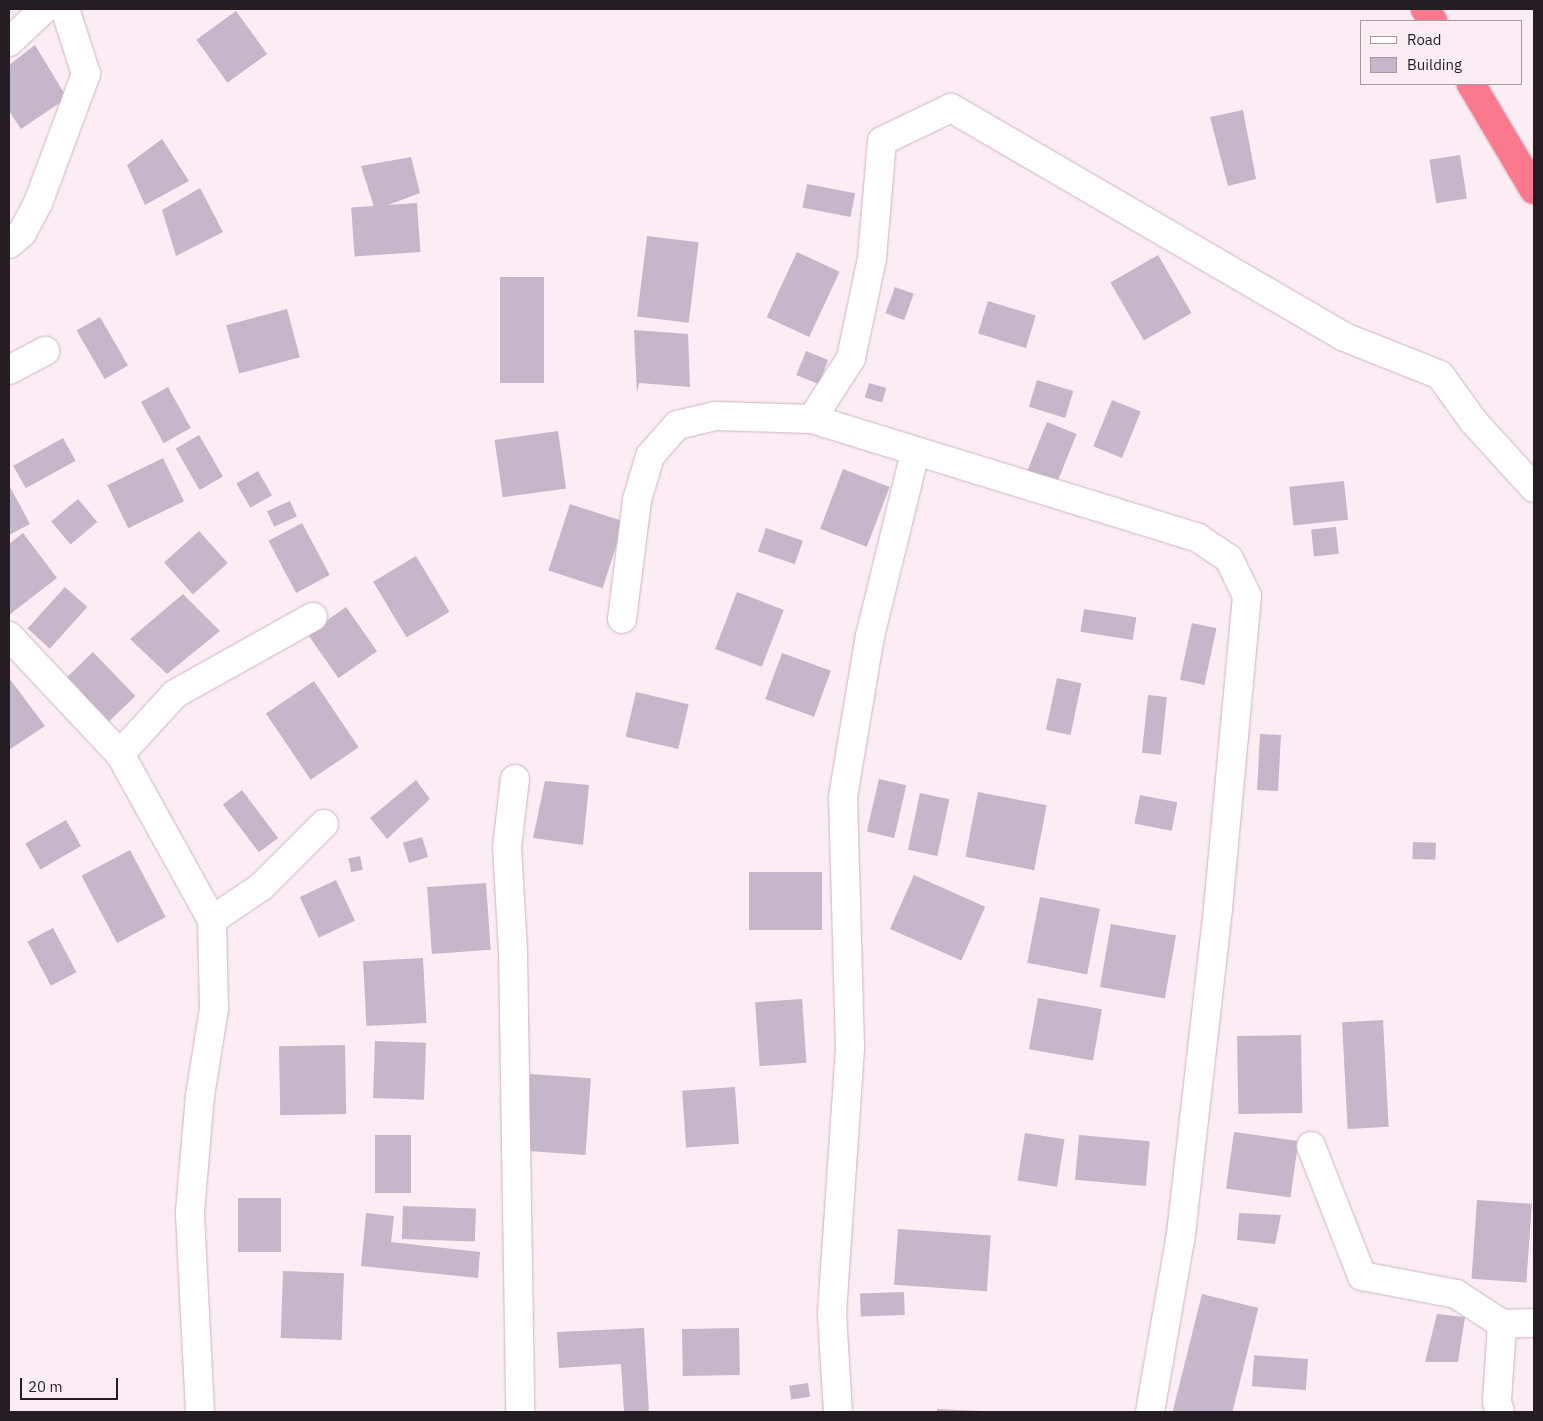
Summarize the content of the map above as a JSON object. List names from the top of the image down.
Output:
{
  "legend": ["Road", "Building"],
  "scale_bar": "20 m"
}
